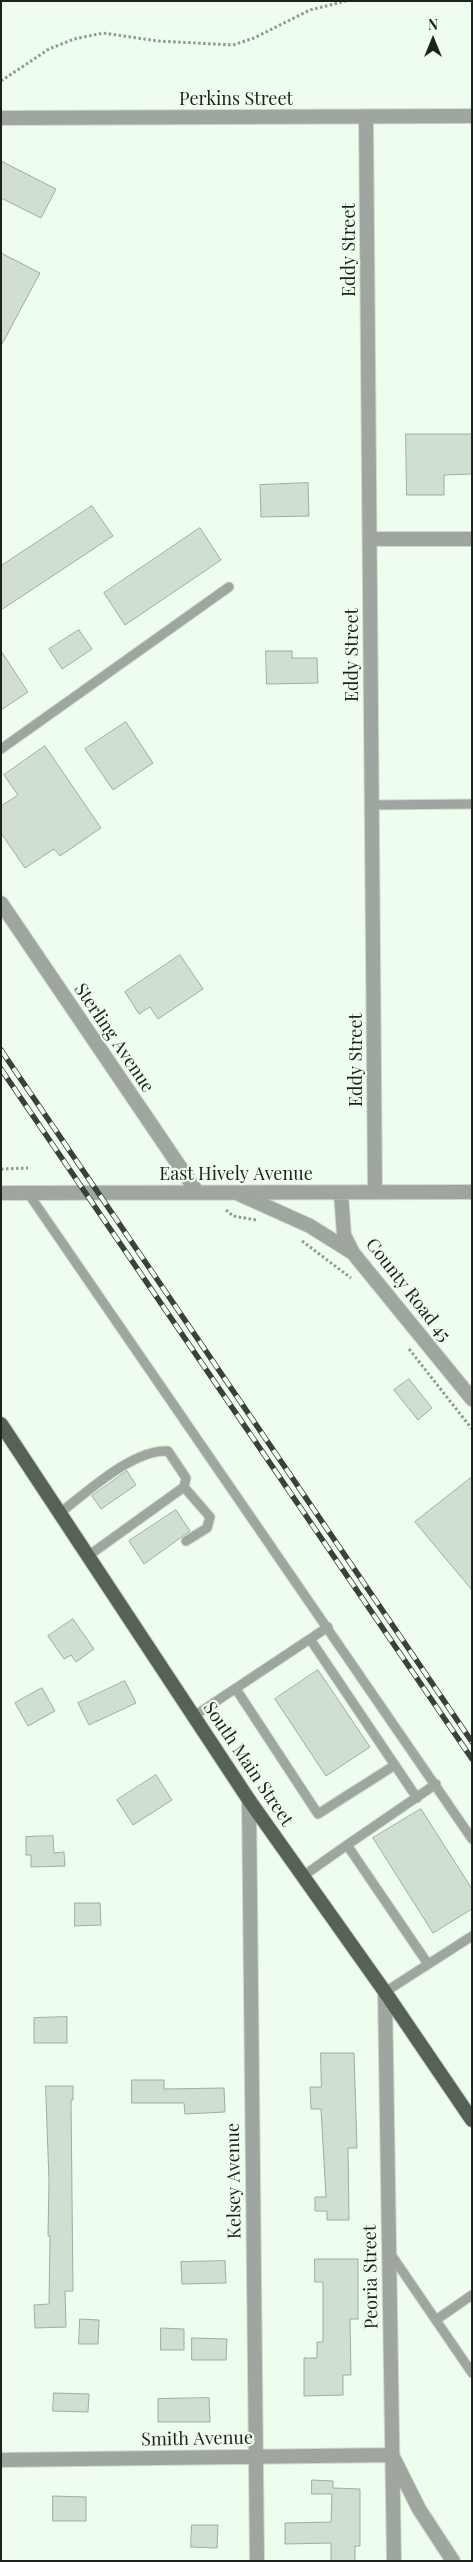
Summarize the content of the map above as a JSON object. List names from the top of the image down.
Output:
{
  "streets": {
    "main road": ["South Main Street"],
    "street": [
      "Perkins Street",
      "Eddy Street",
      "Sterling Avenue",
      "East Hively Avenue",
      "County Road 45",
      "Kelsey Avenue",
      "Peoria Street",
      "Smith Avenue"
    ]
  },
  "crossings": [
    ["Perkins Street", "Eddy Street"],
    ["Eddy Street", "East Hively Avenue"],
    ["Sterling Avenue", "East Hively Avenue"],
    ["East Hively Avenue", "County Road 45"],
    ["South Main Street", "Kelsey Avenue"],
    ["South Main Street", "Peoria Street"],
    ["Kelsey Avenue", "Smith Avenue"],
    ["Peoria Street", "Smith Avenue"]
  ],
  "north": "top"
}
